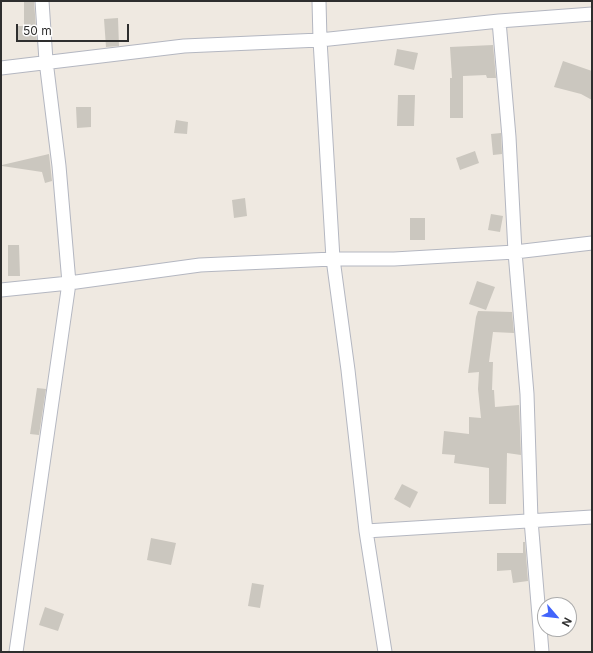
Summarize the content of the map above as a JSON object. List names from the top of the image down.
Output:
{
  "scale_bar": "50 m",
  "north": "bottom right"
}
